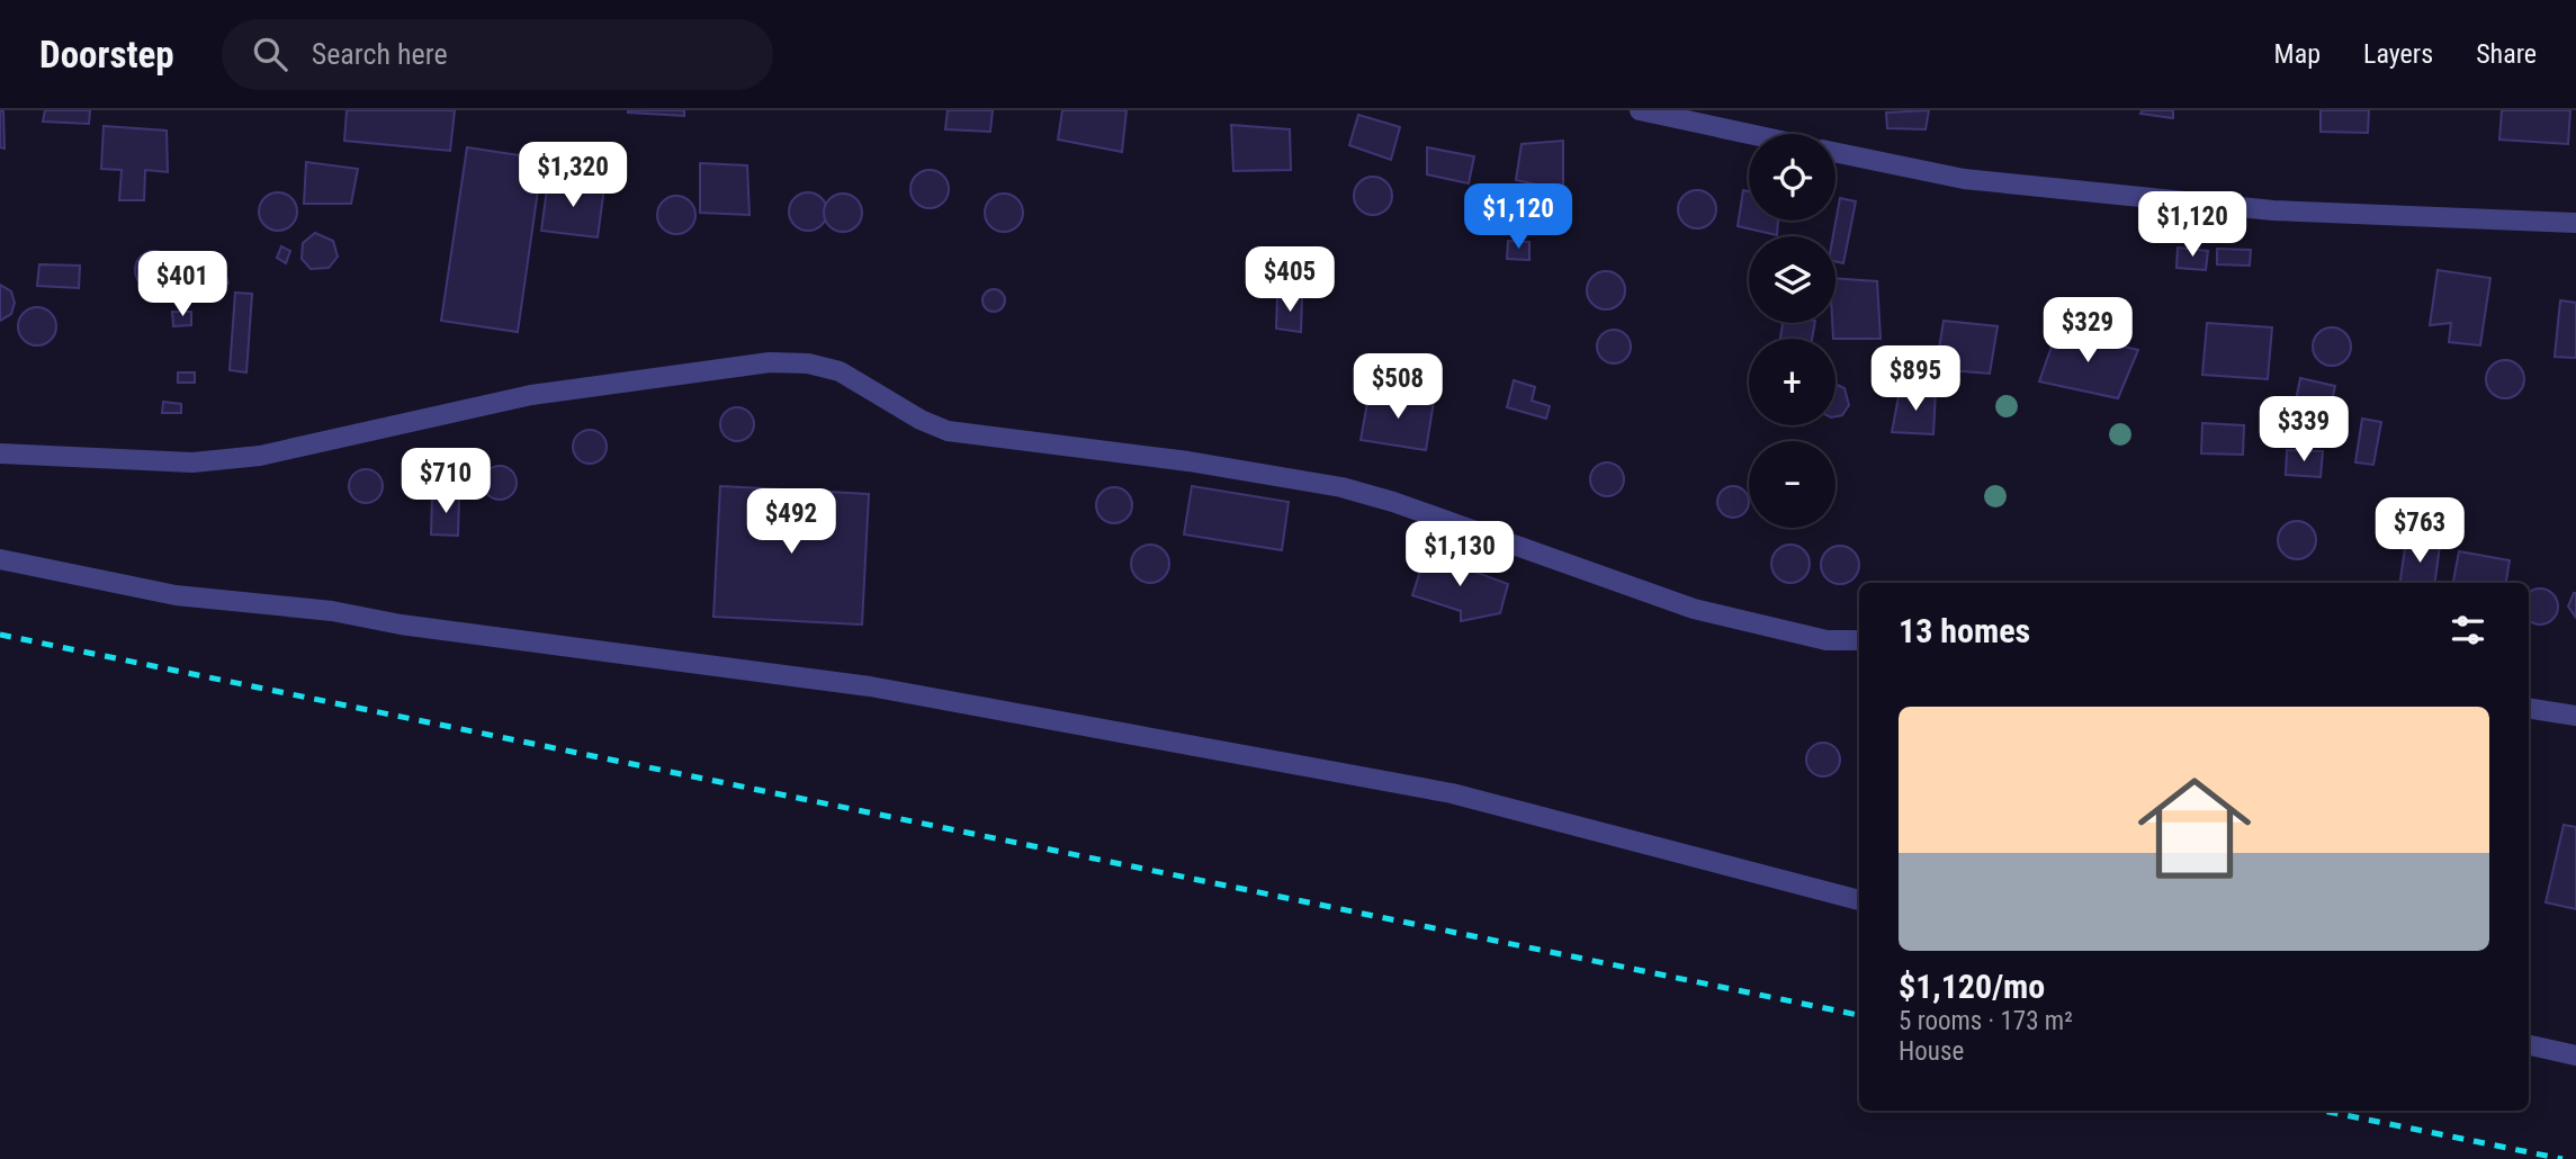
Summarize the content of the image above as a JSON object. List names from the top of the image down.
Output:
{
  "page": {
    "header": "Doorstep",
    "search": "Search here",
    "nav": ["Map", "Layers", "Share"],
    "map_buttons": ["+", "−"],
    "price": [
      "$1,320",
      "$1,120",
      "$1,120",
      "$405",
      "$401",
      "$329",
      "$895",
      "$508",
      "$339",
      "$710",
      "$492",
      "$763",
      "$1,130"
    ],
    "heading": "13 homes",
    "list": [
      {
        "name": "$1,120/mo",
        "note": "5 rooms · 173 m² · House"
      }
    ]
  }
}
